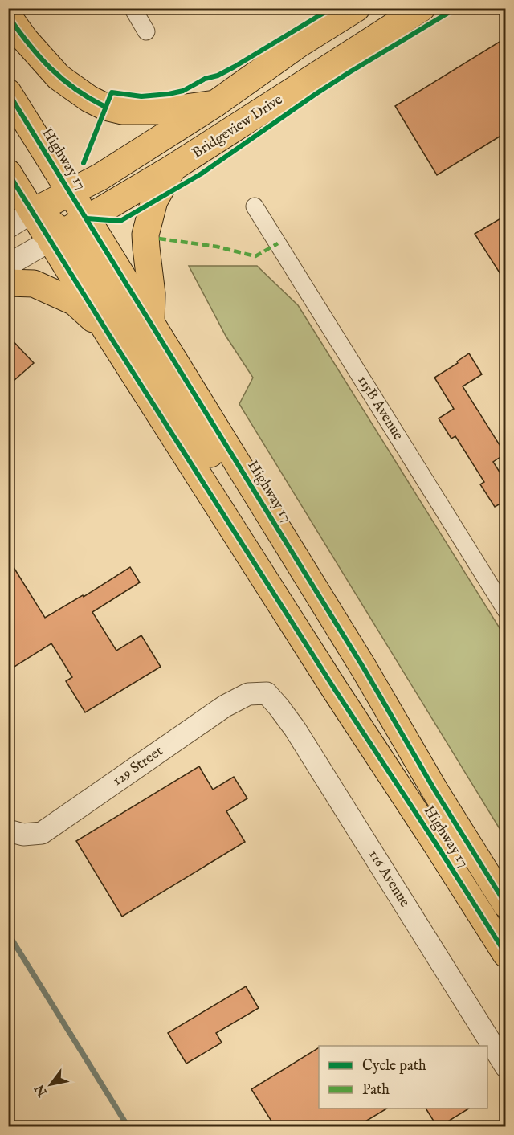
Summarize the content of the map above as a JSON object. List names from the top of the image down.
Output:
{
  "streets": {
    "main road": ["Bridgeview Drive", "Highway 17"],
    "street": ["115B Avenue", "129 Street", "116 Avenue"]
  },
  "crossings": [
    ["Bridgeview Drive", "Highway 17"],
    ["129 Street", "116 Avenue"]
  ],
  "legend": ["Cycle path", "Path"],
  "north": "bottom left"
}
